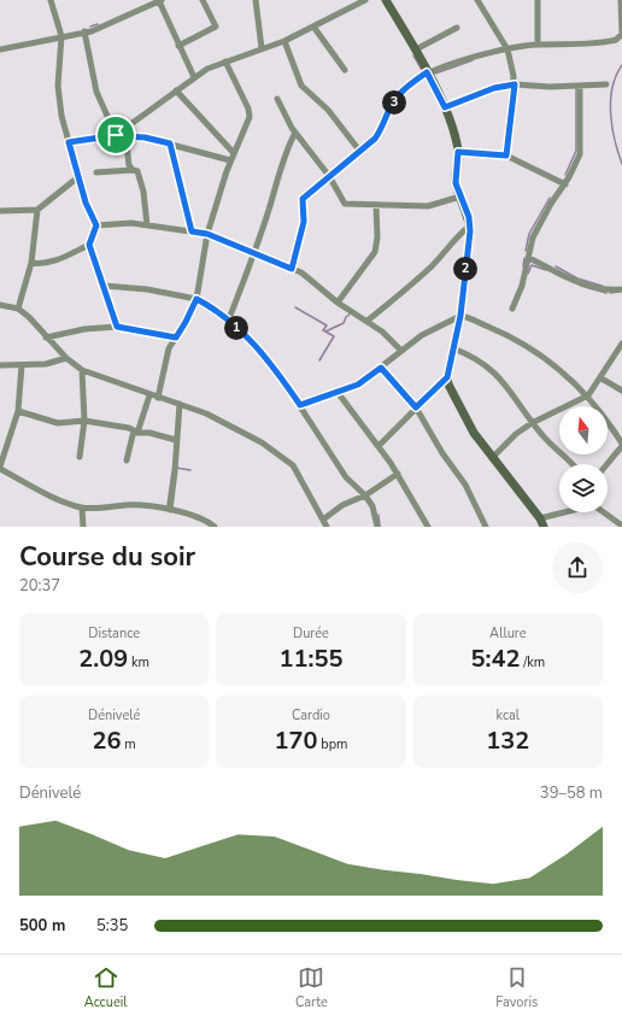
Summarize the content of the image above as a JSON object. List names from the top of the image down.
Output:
{
  "north": "top",
  "page": {
    "pins": ["3", "2", "1"],
    "heading": ["Course du soir", "20:37"],
    "stats": [
      ["Distance", "2.09 km"],
      ["Durée", "11:55"],
      ["Allure", "5:42 /km"],
      ["Dénivelé", "26 m"],
      ["Cardio", "170 bpm"],
      ["kcal", "132"]
    ],
    "chart": ["Dénivelé", "39–58 m"],
    "list": [
      {
        "name": "500 m",
        "note": "5:35"
      }
    ],
    "tabs": ["Accueil", "Carte", "Favoris"]
  }
}
